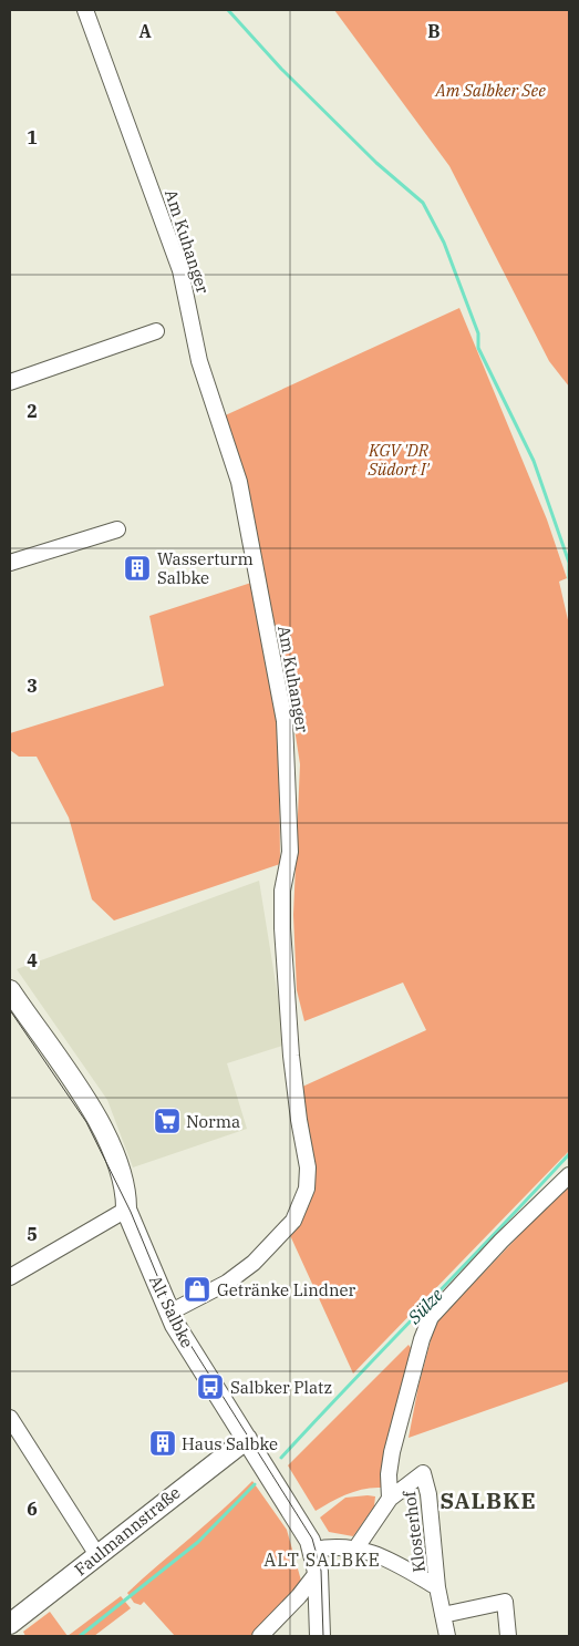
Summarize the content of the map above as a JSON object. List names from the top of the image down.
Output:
{
  "streets": {
    "main road": ["Alt Salbke", "Faulmannstraße"],
    "street": ["Am Kuhanger", "Klosterhof"]
  },
  "crossings": [
    ["Am Kuhanger", "Alt Salbke"],
    ["Alt Salbke", "Faulmannstraße"]
  ],
  "districts": ["SALBKE", "ALT SALBKE"],
  "water": ["Sülze"],
  "parks": ["Am Salbker See", "KGV 'DR Südort I'"],
  "places": {
    "building": ["Wasserturm Salbke", "Haus Salbke"],
    "supermarket": ["Norma"],
    "shop": ["Getränke Lindner"],
    "bus stop": ["Salbker Platz"]
  },
  "grid": {
    "columns": ["A", "B"],
    "rows": [
      "1",
      "2",
      "3",
      "4",
      "5",
      "6"
    ]
  }
}
